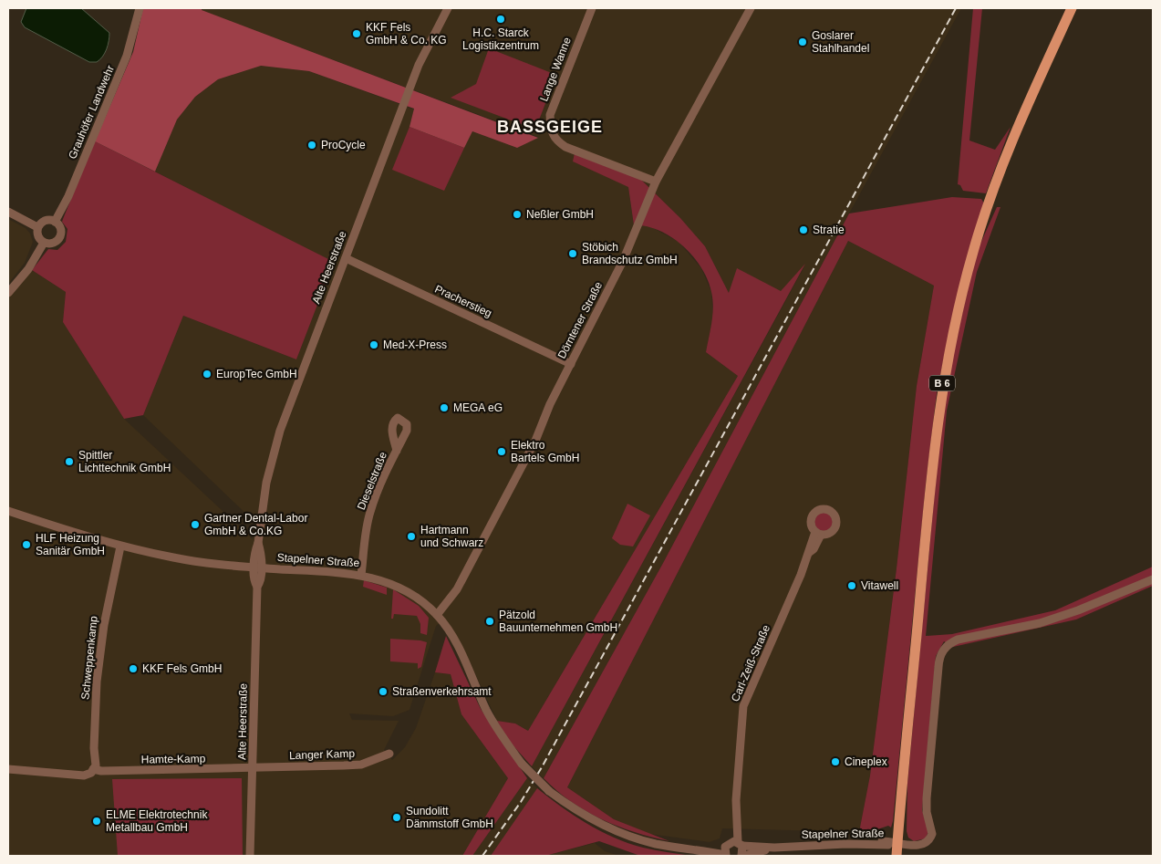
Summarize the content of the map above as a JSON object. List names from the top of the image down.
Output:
{
  "streets": {
    "main road": ["B 6"],
    "street": [
      "Lange Wanne",
      "Grauhöfer Landwehr",
      "Alte Heerstraße",
      "Pracherstieg",
      "Dörntener Straße",
      "Dieselstraße",
      "Stapelner Straße",
      "Schweppenkamp",
      "Carl-Zeiß-Straße",
      "Langer Kamp",
      "Hamte-Kamp"
    ]
  },
  "crossings": [
    ["Lange Wanne", "Dörntener Straße"],
    ["Alte Heerstraße", "Pracherstieg"],
    ["Alte Heerstraße", "Stapelner Straße"],
    ["Alte Heerstraße", "Langer Kamp"],
    ["Alte Heerstraße", "Hamte-Kamp"],
    ["Pracherstieg", "Dörntener Straße"],
    ["Dörntener Straße", "Stapelner Straße"],
    ["B 6", "Stapelner Straße"],
    ["Dieselstraße", "Stapelner Straße"],
    ["Stapelner Straße", "Schweppenkamp"],
    ["Stapelner Straße", "Carl-Zeiß-Straße"],
    ["Schweppenkamp", "Hamte-Kamp"],
    ["Langer Kamp", "Hamte-Kamp"]
  ],
  "districts": ["BASSGEIGE"],
  "places": [
    "H.C. Starck Logistikzentrum",
    "KKF Fels GmbH & Co. KG",
    "Goslarer Stahlhandel",
    "ProCycle",
    "Neßler GmbH",
    "Stratie",
    "Stöbich Brandschutz GmbH",
    "Med-X-Press",
    "EuropTec GmbH",
    "MEGA eG",
    "Elektro Bartels GmbH",
    "Spittler Lichttechnik GmbH",
    "Gartner Dental-Labor GmbH & Co.KG",
    "Hartmann und Schwarz",
    "HLF Heizung Sanitär GmbH",
    "Vitawell",
    "Pätzold Bauunternehmen GmbH",
    "KKF Fels GmbH",
    "Straßenverkehrsamt",
    "Cineplex",
    "Sundolitt Dämmstoff GmbH",
    "ELME Elektrotechnik Metallbau GmbH"
  ]
}
